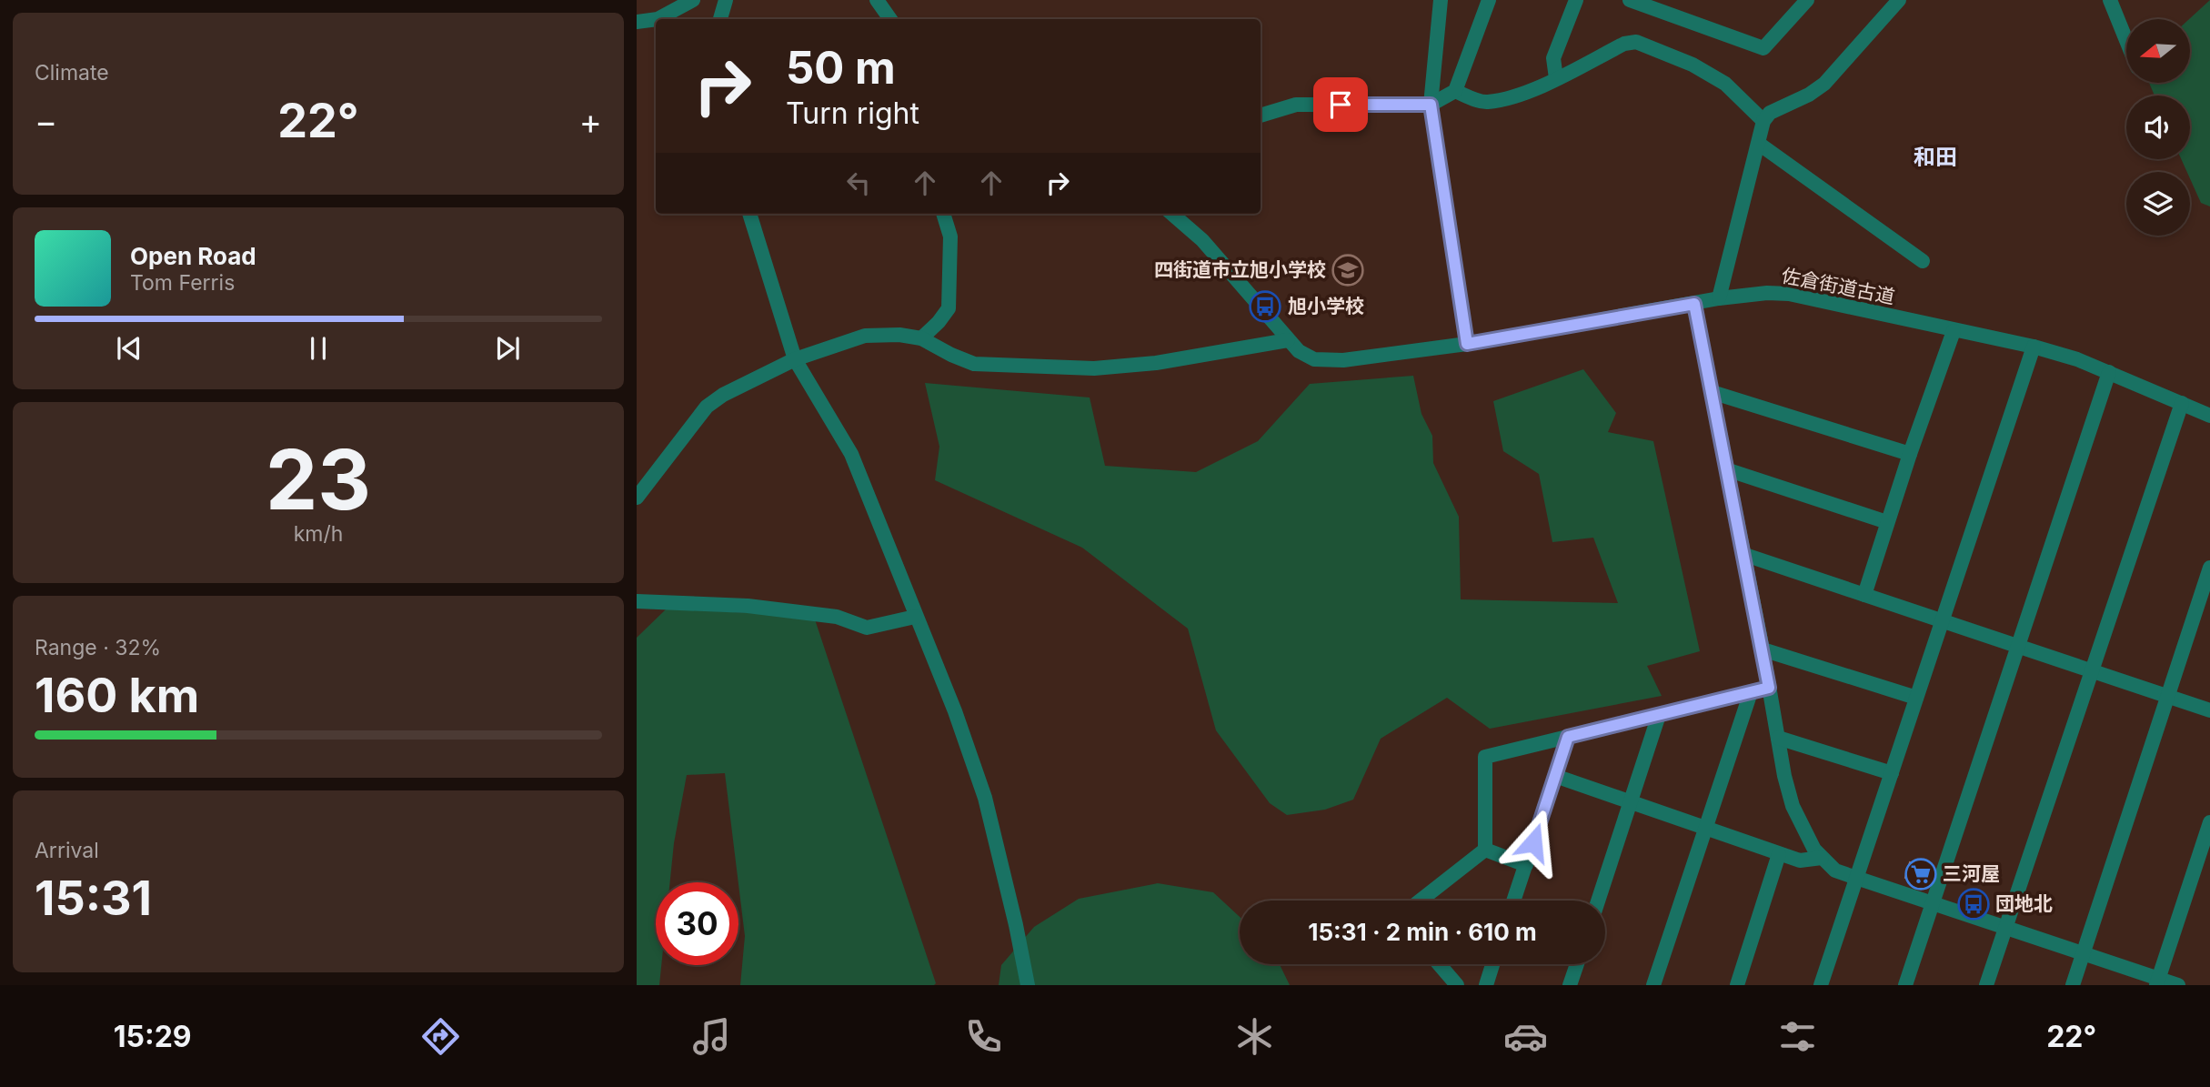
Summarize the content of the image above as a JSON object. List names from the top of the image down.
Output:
{
  "streets": {
    "street": ["佐倉街道古道"]
  },
  "districts": ["和田"],
  "places": {
    "school or university": ["四街道市立旭小学校"],
    "bus stop": ["旭小学校", "団地北"],
    "supermarket": ["三河屋"]
  },
  "north": "left",
  "page": {
    "tile": [
      "Climate",
      ["23", "km/h"],
      ["Range · 32%", "160 km"],
      ["Arrival", "15:31"]
    ],
    "turn": ["50 m", "Turn right"],
    "heat": ["−", "22°", "+"],
    "song": ["Open Road", "Tom Ferris"],
    "limit": "30",
    "trip": "15:31 · 2 min · 610 m",
    "tabs": ["15:29", "22°"]
  }
}
